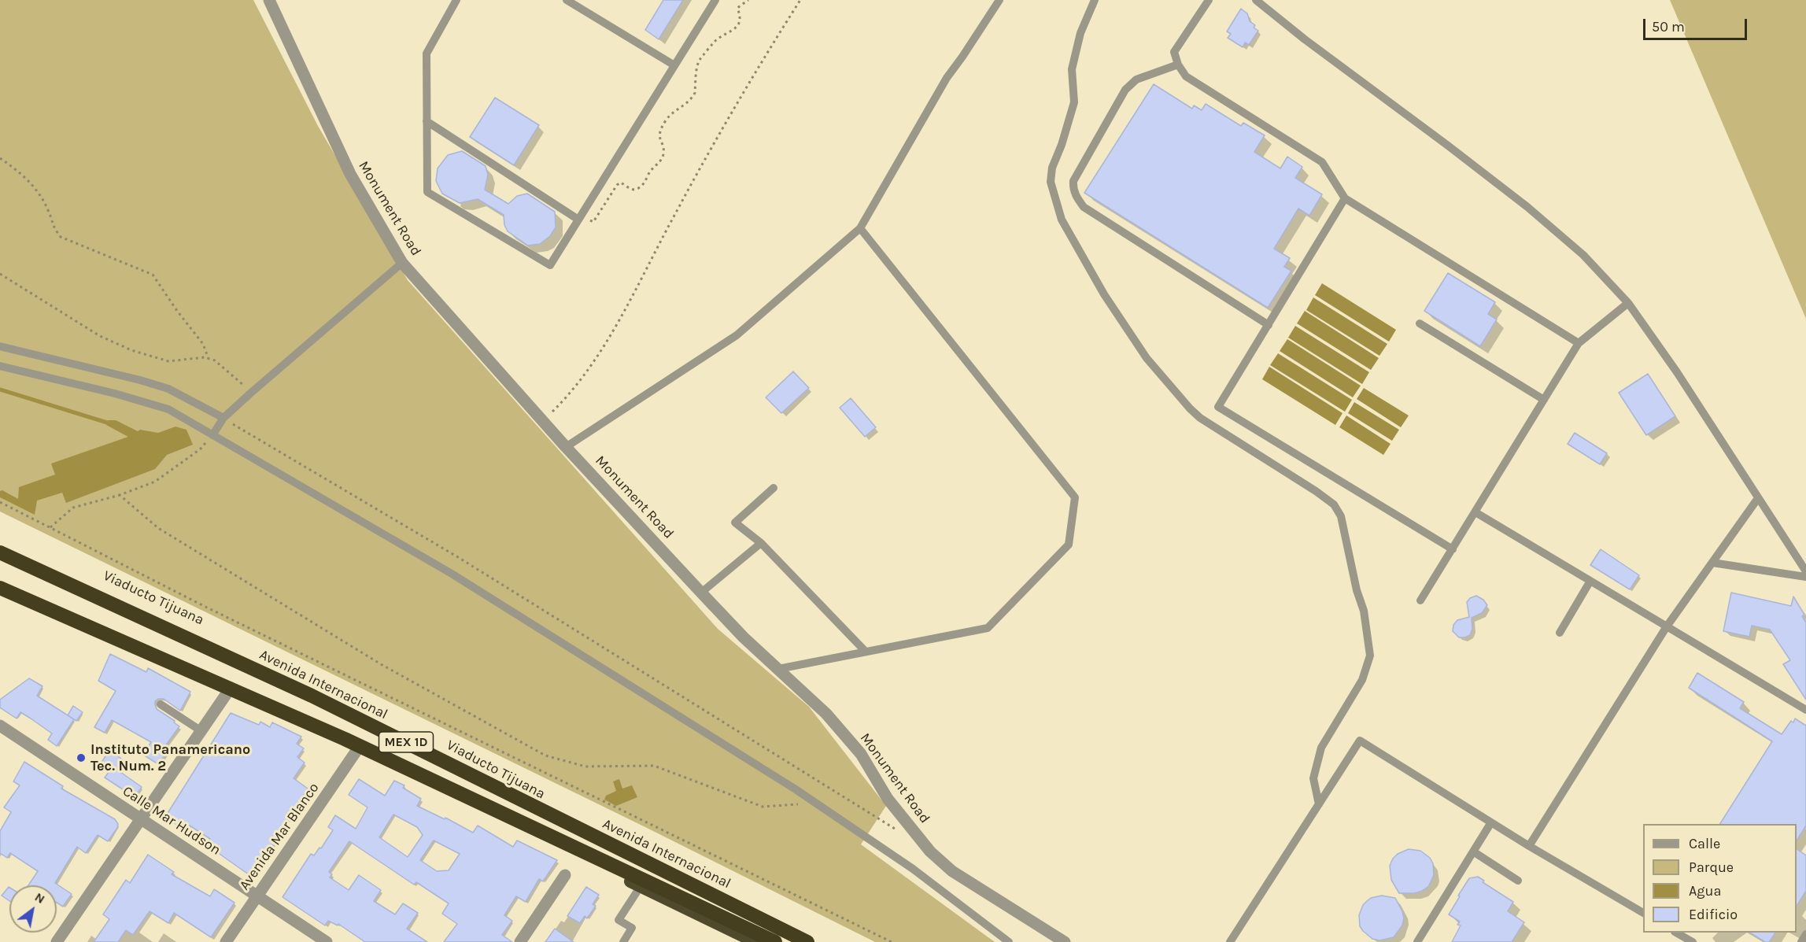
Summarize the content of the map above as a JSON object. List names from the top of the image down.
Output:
{
  "streets": {
    "highway": ["Viaducto Tijuana", "Avenida Internacional", "MEX 1D"],
    "street": ["Monument Road", "Calle Mar Hudson", "Avenida Mar Blanco"]
  },
  "crossings": [
    ["MEX 1D", "Avenida Mar Blanco"],
    ["Calle Mar Hudson", "Avenida Mar Blanco"]
  ],
  "places": ["Instituto Panamericano Tec. Num. 2"],
  "legend": [
    "Calle",
    "Parque",
    "Agua",
    "Edificio"
  ],
  "scale_bar": "50 m",
  "north": "top right"
}
